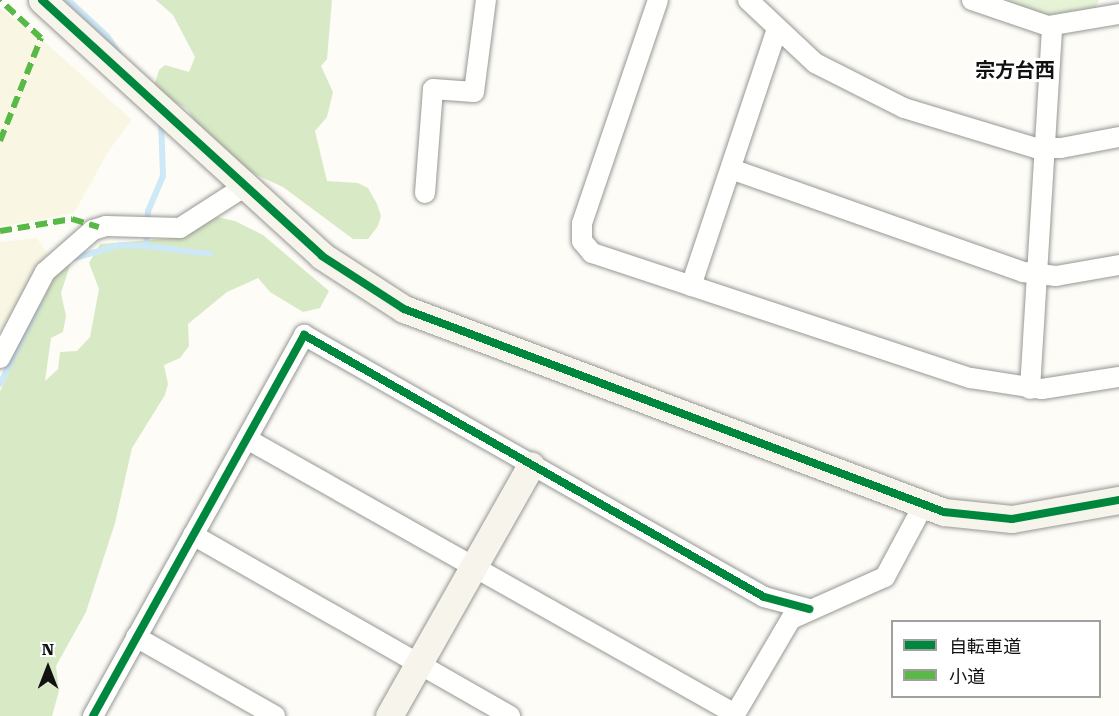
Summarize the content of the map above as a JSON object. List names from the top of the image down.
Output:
{
  "districts": ["宗方台西"],
  "legend": ["自転車道", "小道"],
  "north": "top"
}
